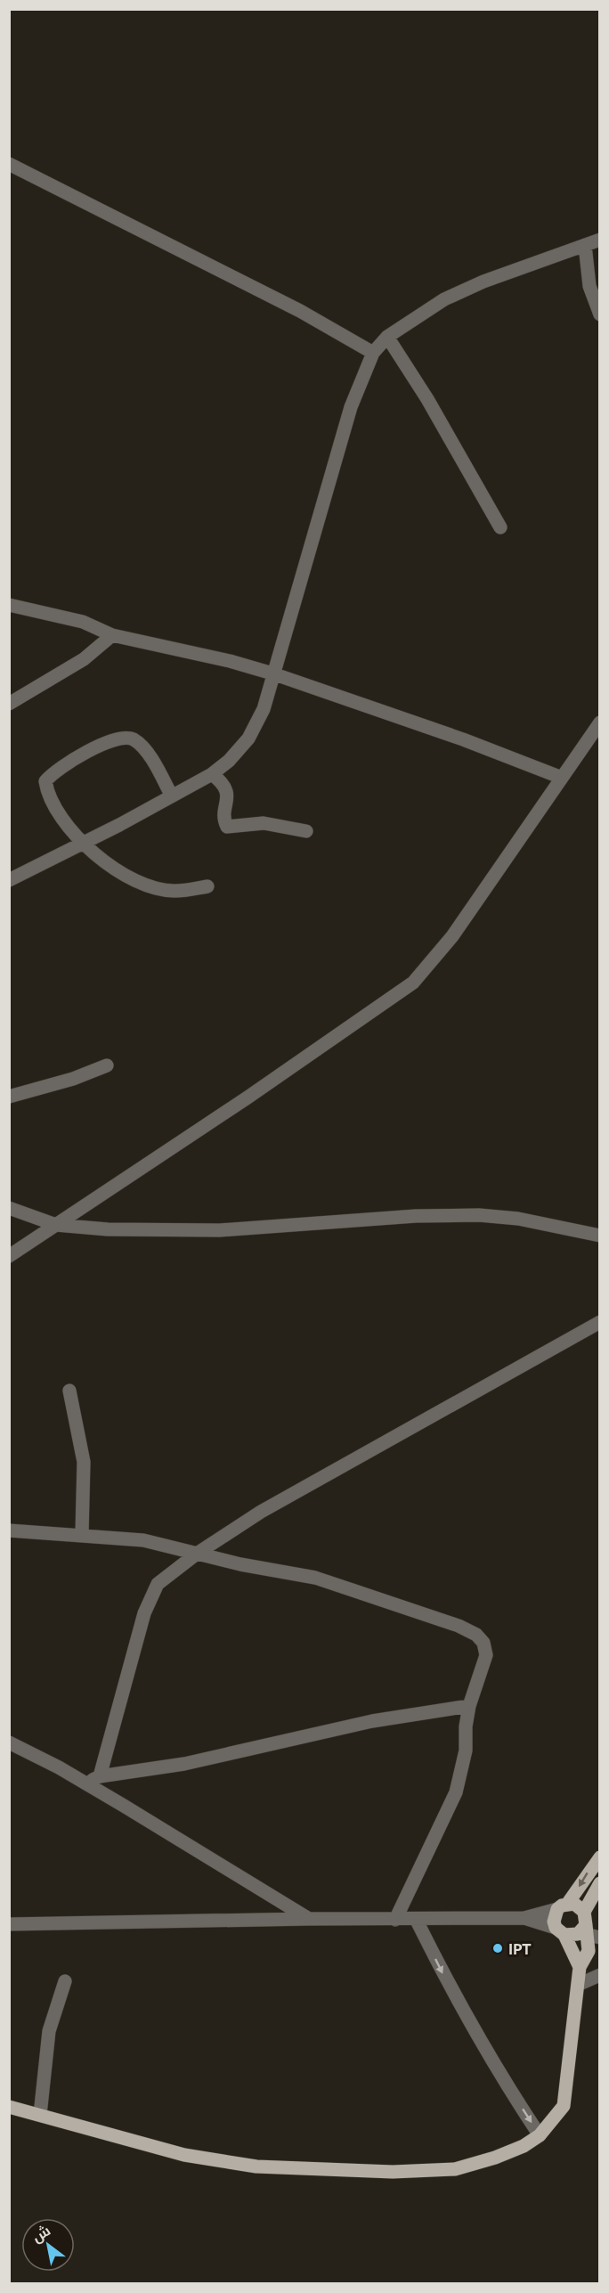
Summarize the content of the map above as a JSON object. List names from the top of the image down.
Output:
{
  "places": ["IPT"],
  "north": "top left"
}
